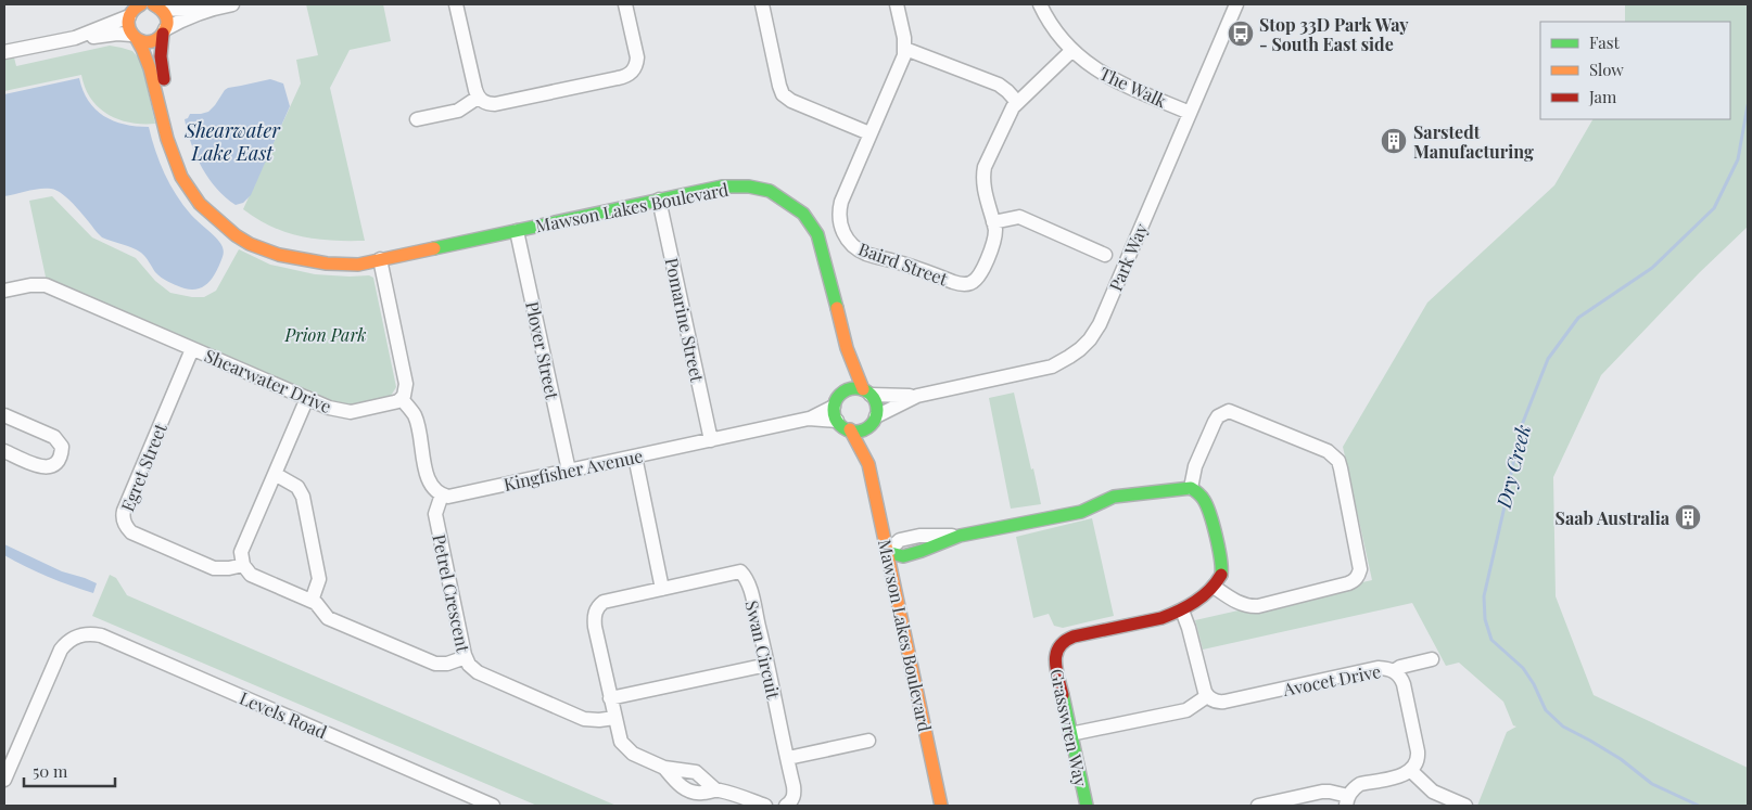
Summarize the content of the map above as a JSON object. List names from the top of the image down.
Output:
{
  "streets": {
    "street": [
      "The Walk",
      "Mawson Lakes Boulevard",
      "Park Way",
      "Baird Street",
      "Pomarine Street",
      "Plover Street",
      "Shearwater Drive",
      "Egret Street",
      "Kingfisher Avenue",
      "Petrel Crescent",
      "Swan Circuit",
      "Avocet Drive",
      "Levels Road",
      "Grasswren Way"
    ]
  },
  "crossings": [
    ["The Walk", "Park Way"],
    ["The Walk", "Baird Street"],
    ["Mawson Lakes Boulevard", "Park Way"],
    ["Mawson Lakes Boulevard", "Pomarine Street"],
    ["Mawson Lakes Boulevard", "Plover Street"],
    ["Mawson Lakes Boulevard", "Kingfisher Avenue"],
    ["Park Way", "Kingfisher Avenue"],
    ["Pomarine Street", "Kingfisher Avenue"],
    ["Plover Street", "Kingfisher Avenue"],
    ["Shearwater Drive", "Egret Street"],
    ["Kingfisher Avenue", "Petrel Crescent"],
    ["Petrel Crescent", "Swan Circuit"]
  ],
  "water": ["Shearwater Lake East", "Dry Creek"],
  "parks": ["Prion Park"],
  "places": {
    "bus stop": ["Stop 33D Park Way - South East side"],
    "building": ["Sarstedt Manufacturing", "Saab Australia"]
  },
  "legend": ["Fast", "Slow", "Jam"],
  "scale_bar": "50 m"
}
